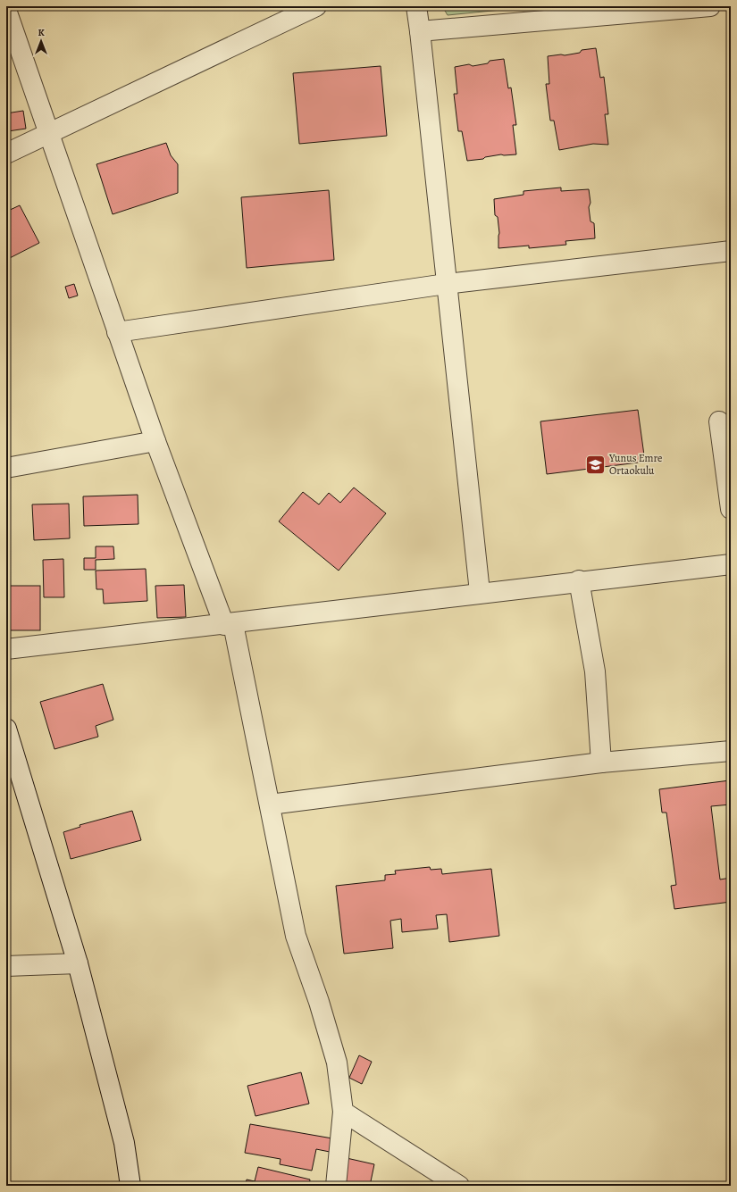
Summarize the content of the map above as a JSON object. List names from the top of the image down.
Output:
{
  "places": {
    "school or university": ["Yunus Emre Ortaokulu"]
  },
  "north": "top"
}
